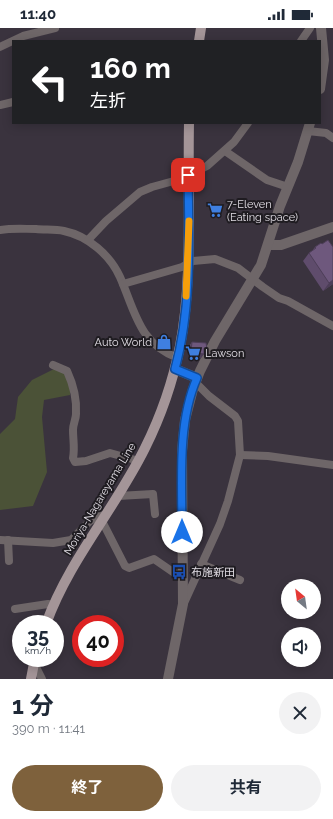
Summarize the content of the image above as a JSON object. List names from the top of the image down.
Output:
{
  "streets": {
    "main road": ["Moriya-Nagareyama Line"]
  },
  "places": {
    "supermarket": ["7-Eleven (Eating space)", "Lawson"],
    "shop": ["Auto World"],
    "bus stop": ["布施新田"]
  },
  "north": "top left",
  "page": {
    "status": "11:40",
    "turn": ["160 m", "左折"],
    "speed": "35 km/h",
    "limit": "40",
    "heading": ["1 分", "390 m · 11:41"],
    "buttons": ["終了", "共有"]
  }
}
